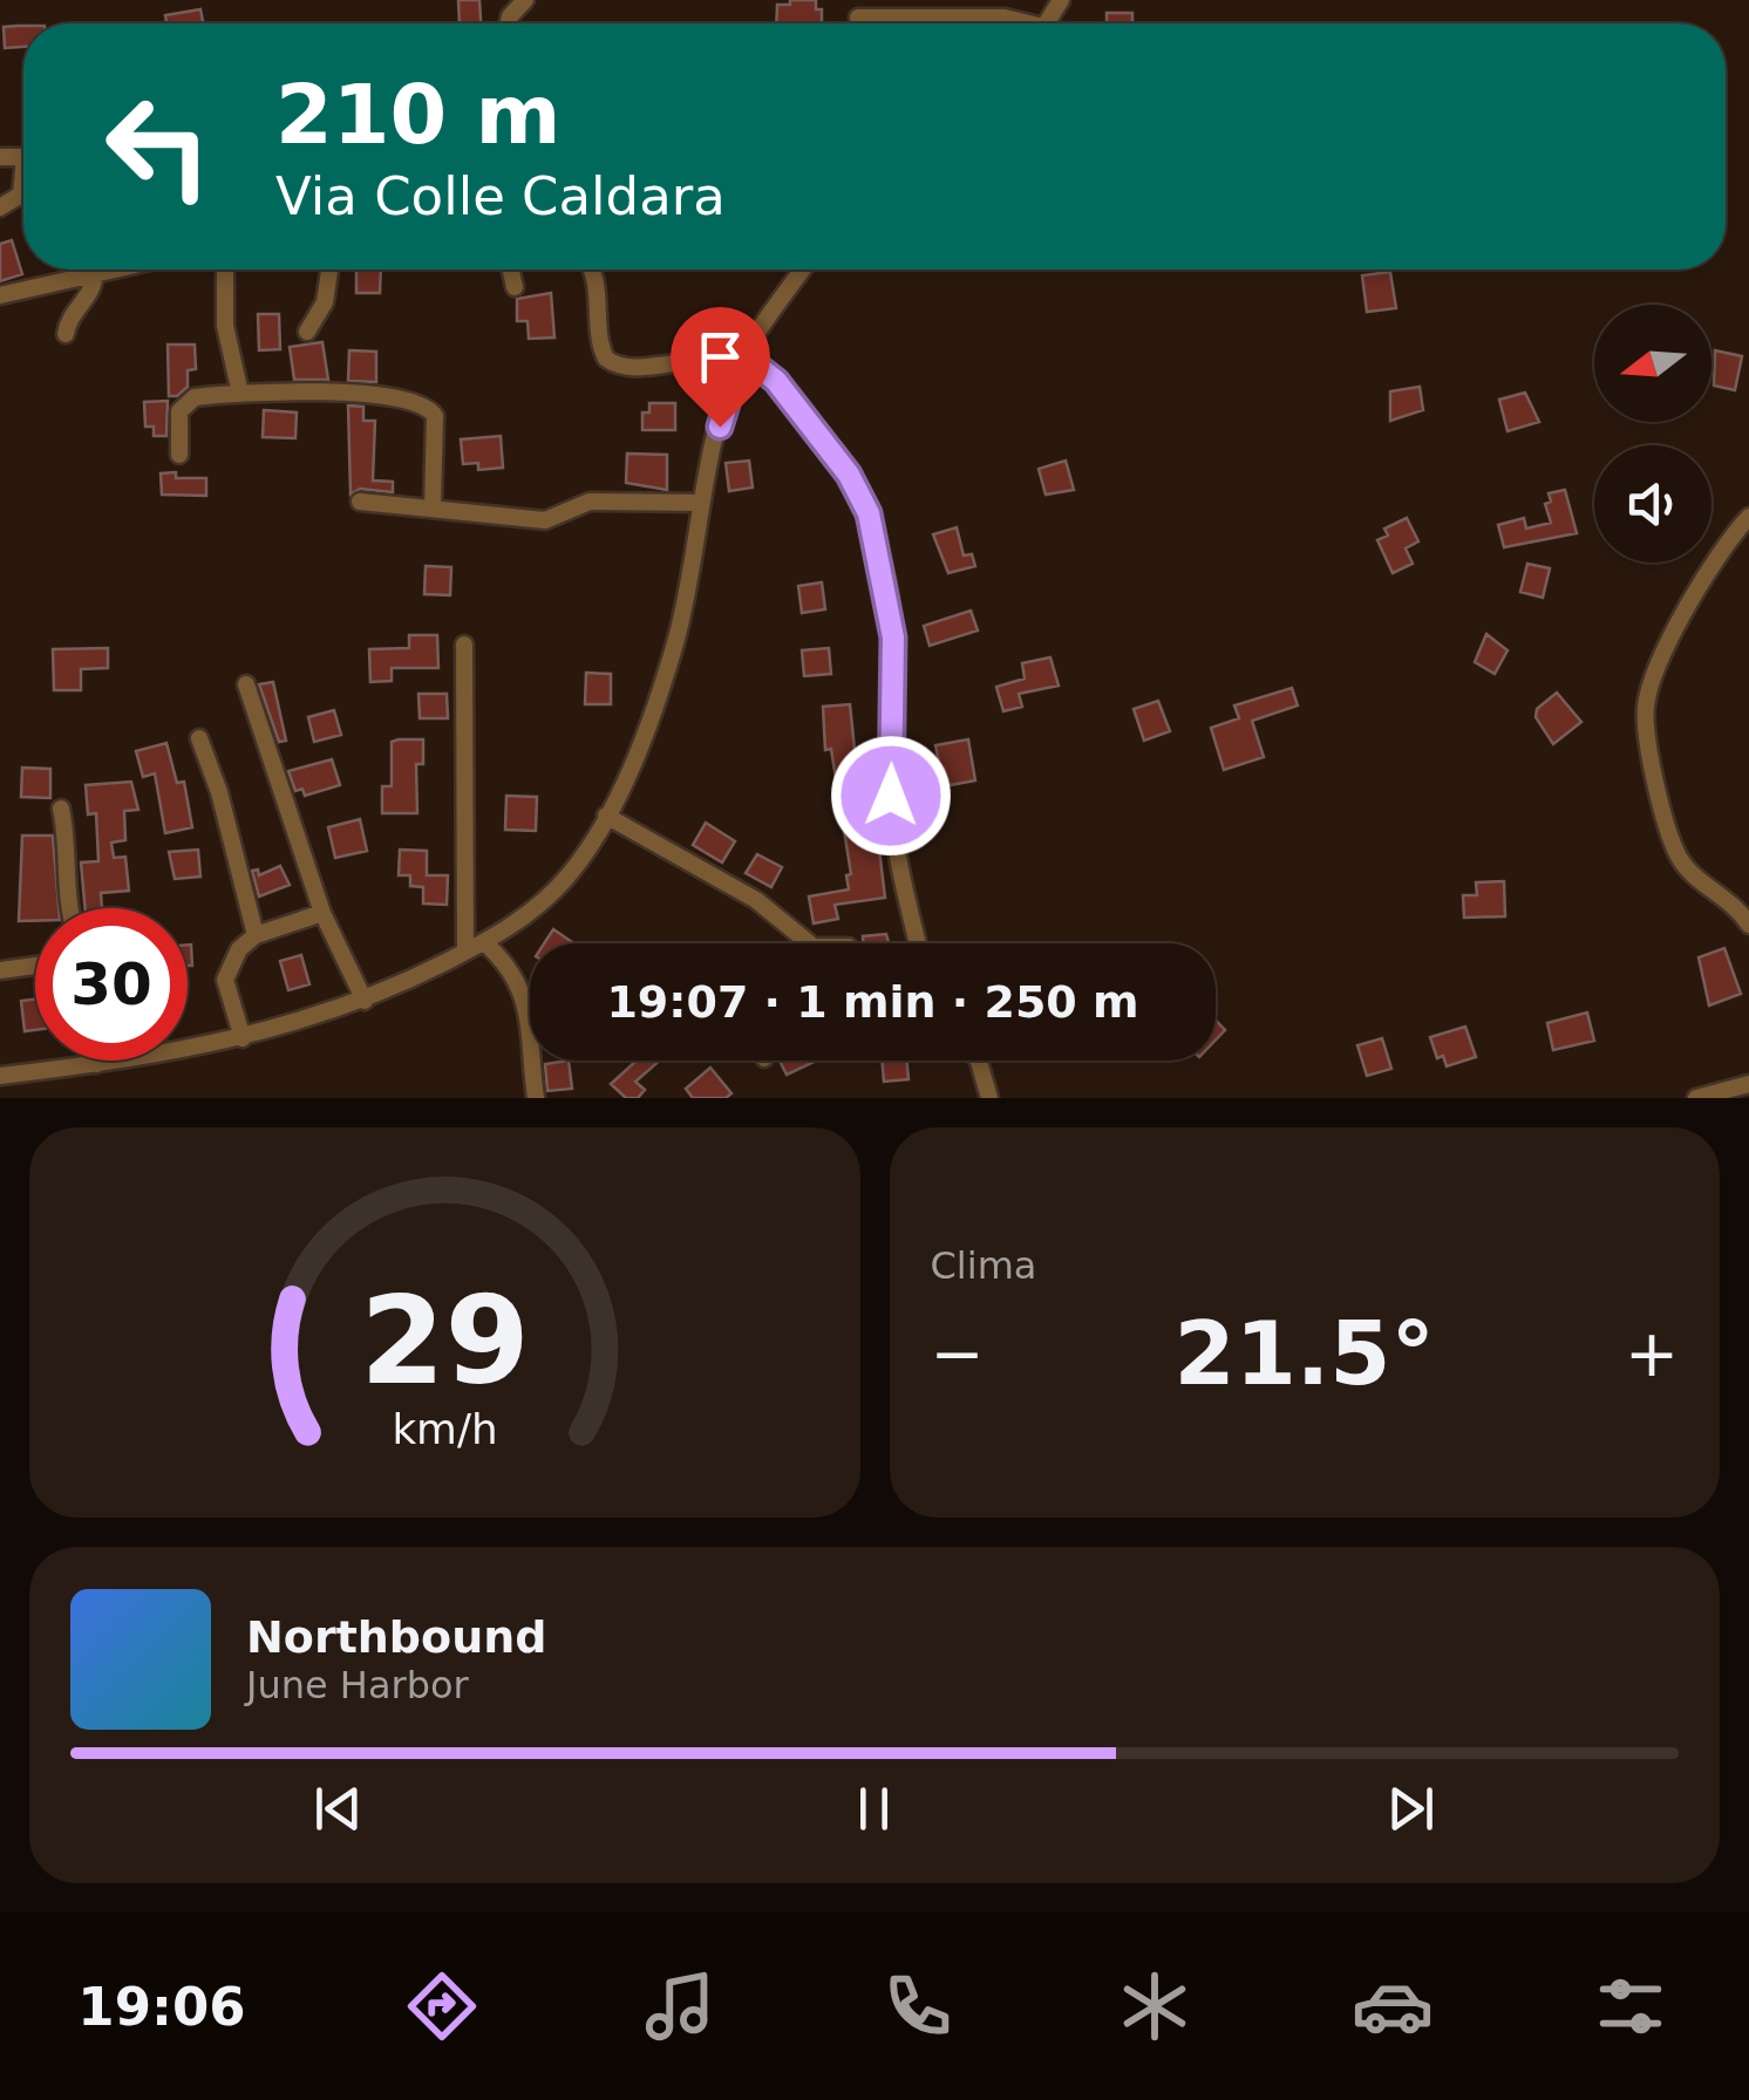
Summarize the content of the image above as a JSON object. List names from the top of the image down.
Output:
{
  "north": "left",
  "page": {
    "turn": ["210 m", "Via Colle Caldara"],
    "limit": "30",
    "trip": "19:07 · 1 min · 250 m",
    "tile": "Clima",
    "heat": ["−", "21.5°", "+"],
    "song": ["Northbound", "June Harbor"],
    "tabs": "19:06",
    "gauge": ["29", "km/h"]
  }
}
